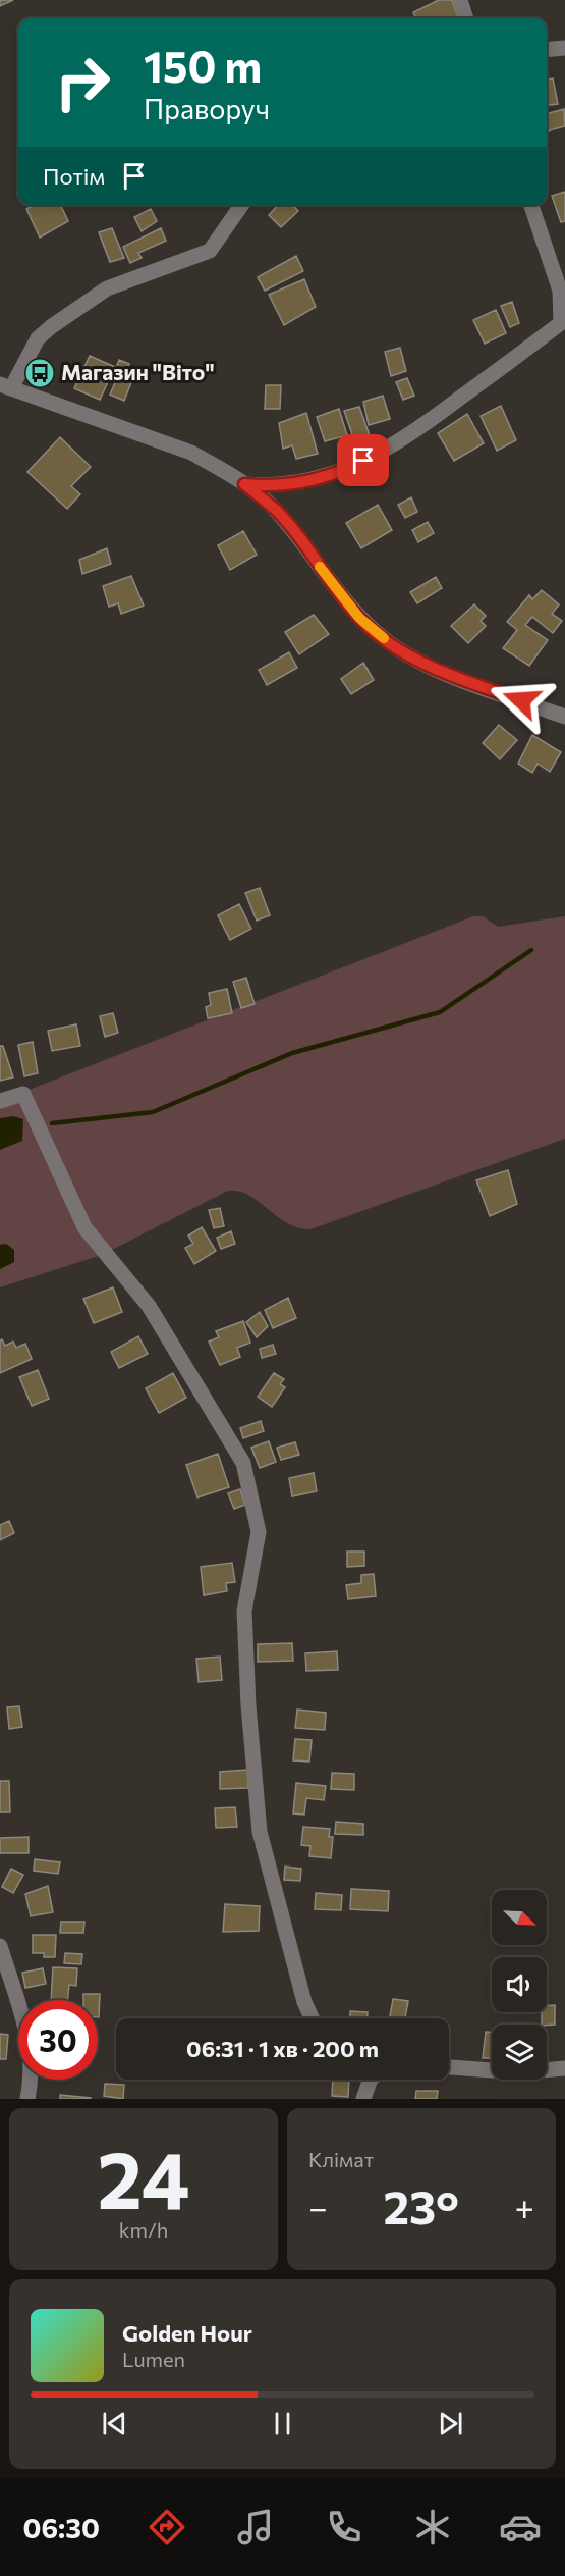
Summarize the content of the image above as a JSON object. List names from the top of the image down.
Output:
{
  "places": {
    "bus stop": ["Магазин \"Віто\""]
  },
  "north": "bottom right",
  "page": {
    "turn": ["150 m", "Праворуч"],
    "then": "Потім",
    "limit": "30",
    "trip": "06:31 · 1 хв · 200 m",
    "tile": [
      ["24", "km/h"],
      "Клімат"
    ],
    "heat": ["−", "23°", "+"],
    "song": ["Golden Hour", "Lumen"],
    "tabs": "06:30"
  }
}
